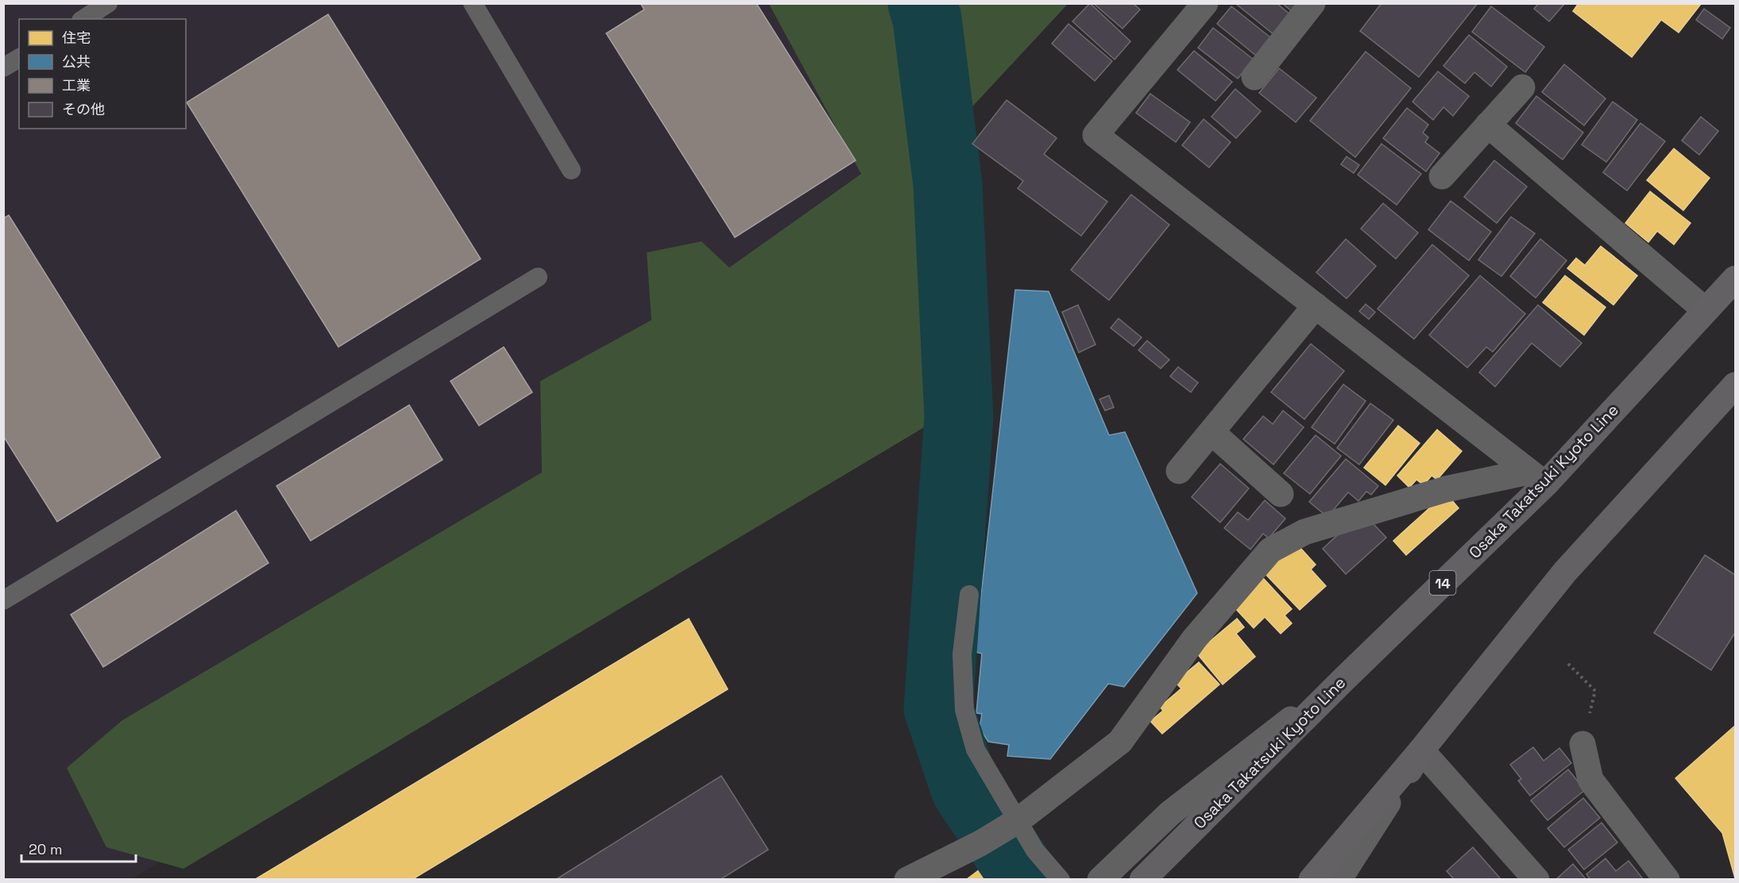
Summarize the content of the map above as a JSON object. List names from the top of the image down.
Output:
{
  "streets": {
    "main road": ["Osaka Takatsuki Kyoto Line", "14"]
  },
  "legend": [
    "住宅",
    "公共",
    "工業",
    "その他"
  ],
  "scale_bar": "20 m"
}
